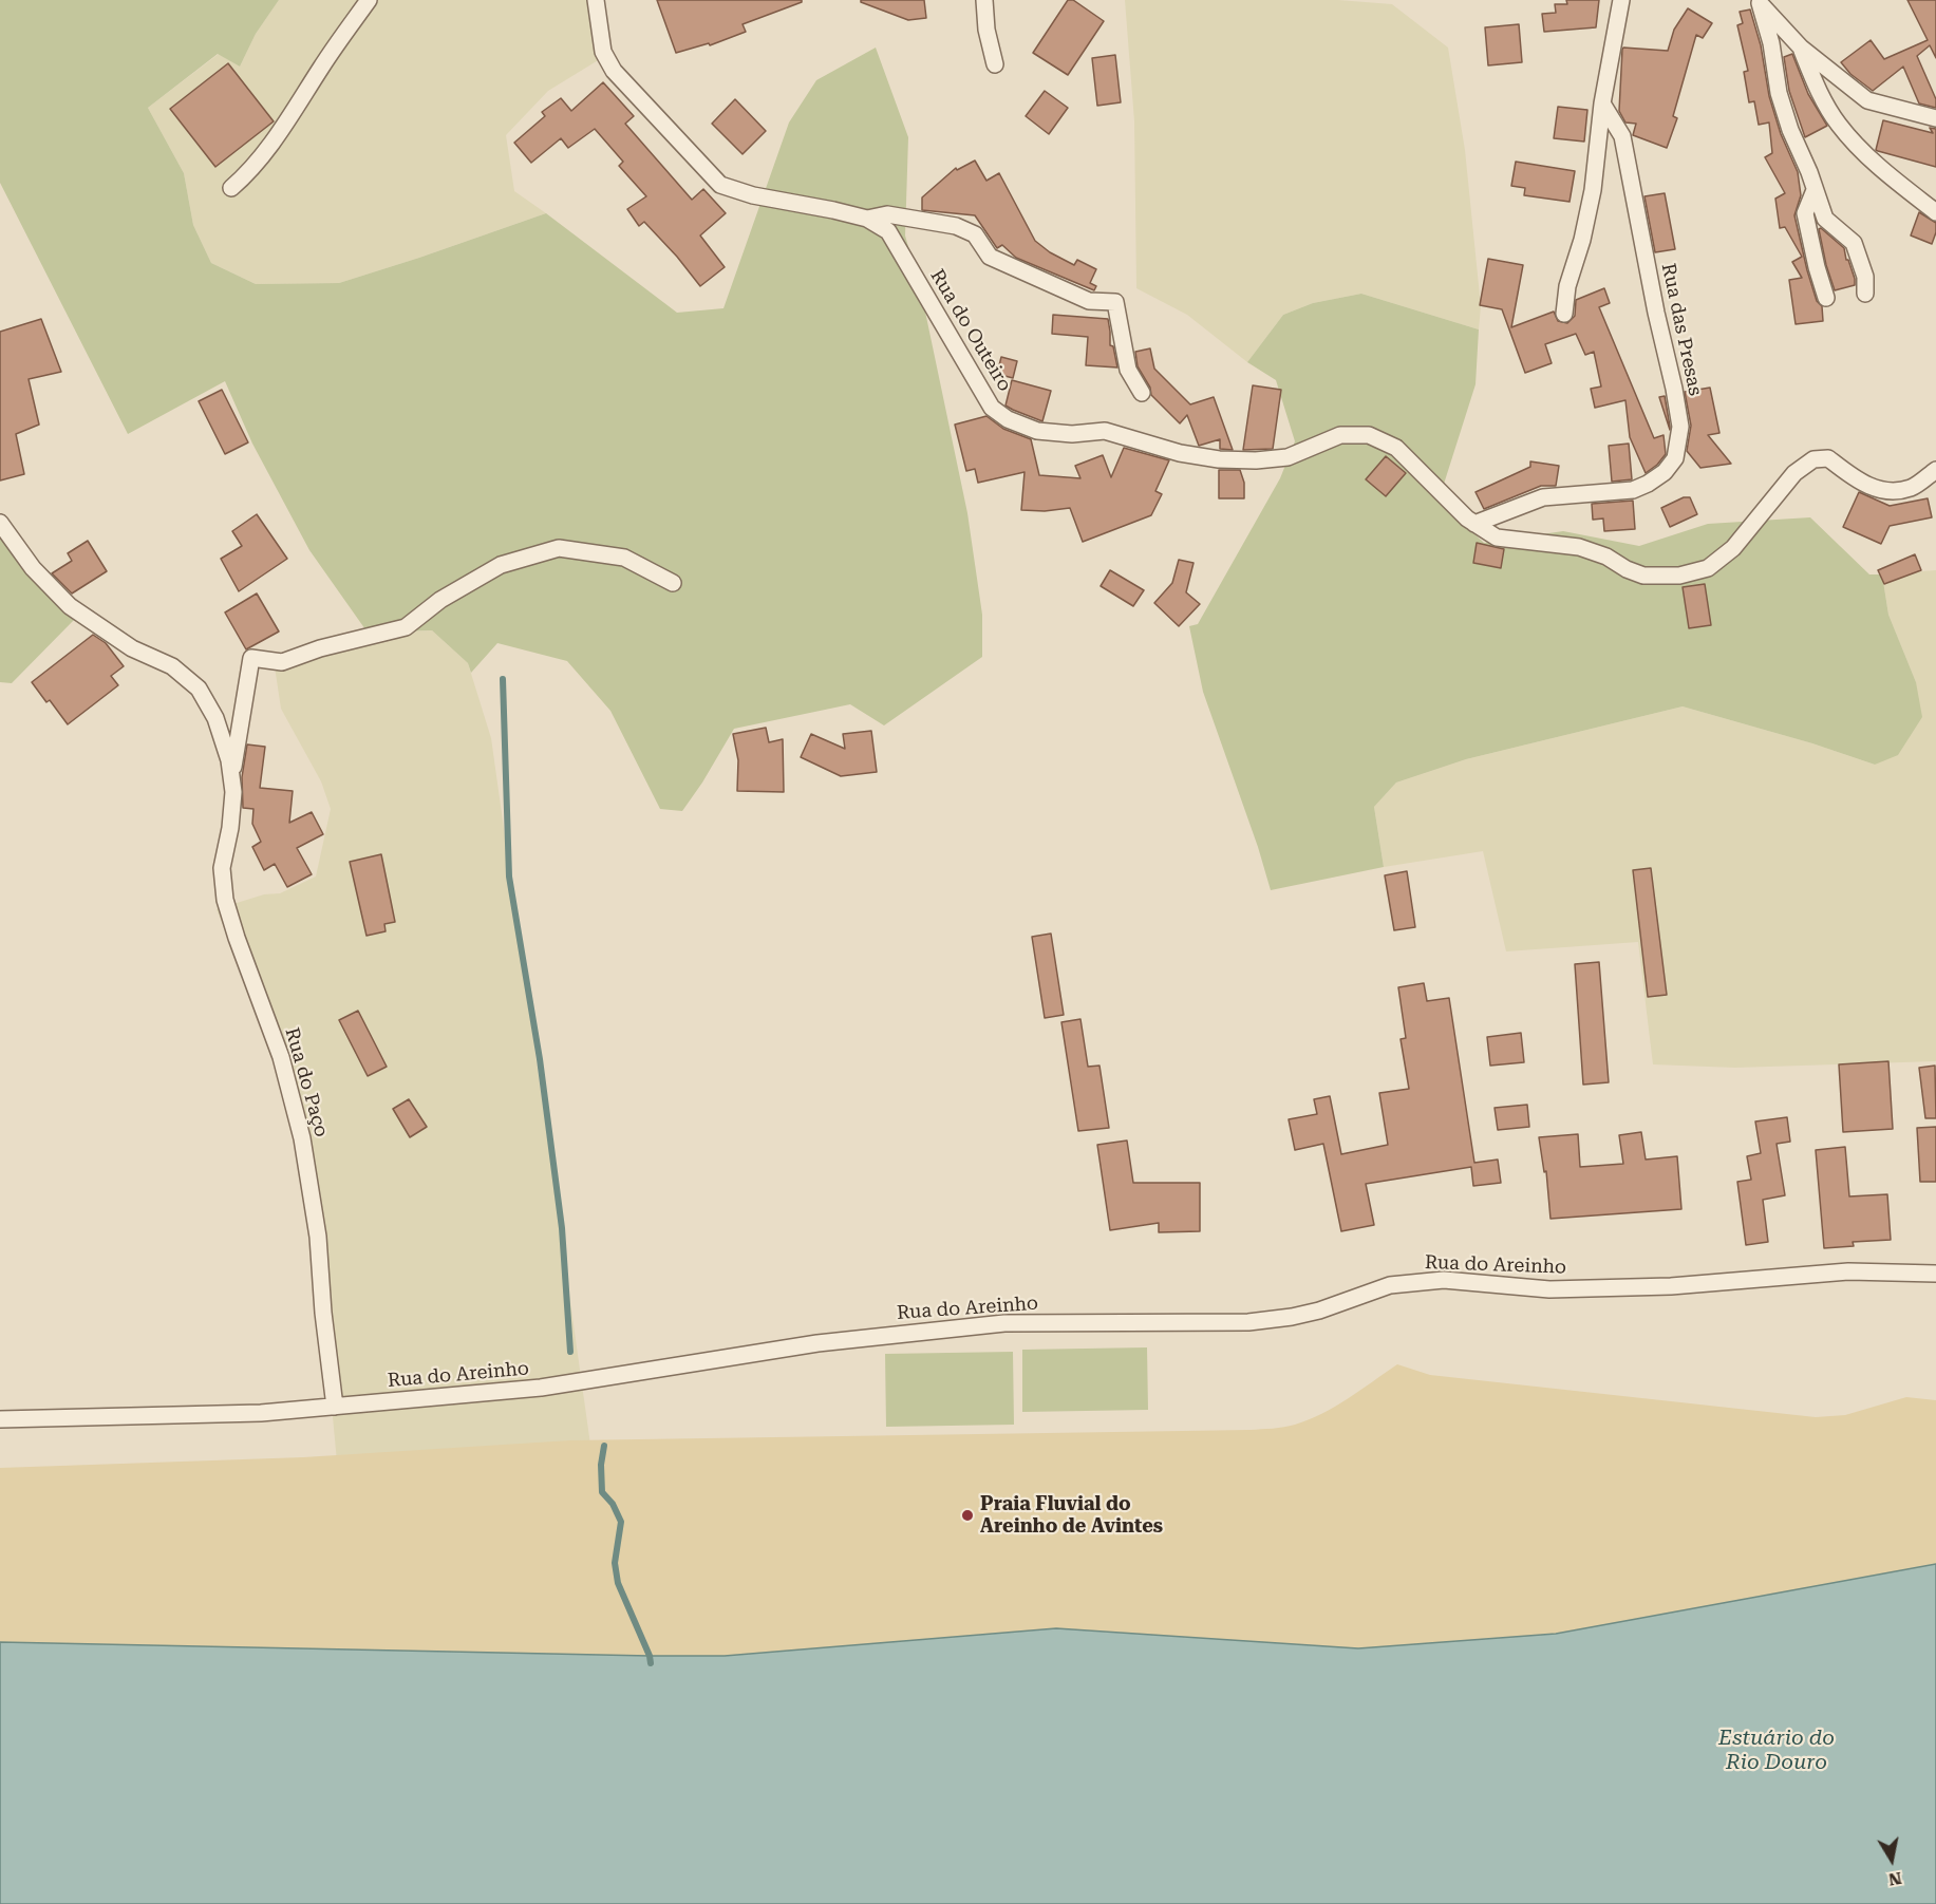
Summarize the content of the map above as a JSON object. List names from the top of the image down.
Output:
{
  "streets": {
    "street": [
      "Rua das Presas",
      "Rua do Outeiro",
      "Rua do Paço",
      "Rua do Areinho"
    ]
  },
  "crossings": [
    ["Rua das Presas", "Rua do Outeiro"],
    ["Rua do Paço", "Rua do Areinho"]
  ],
  "water": ["Estuário do Rio Douro"],
  "places": ["Praia Fluvial do Areinho de Avintes"],
  "north": "bottom"
}
